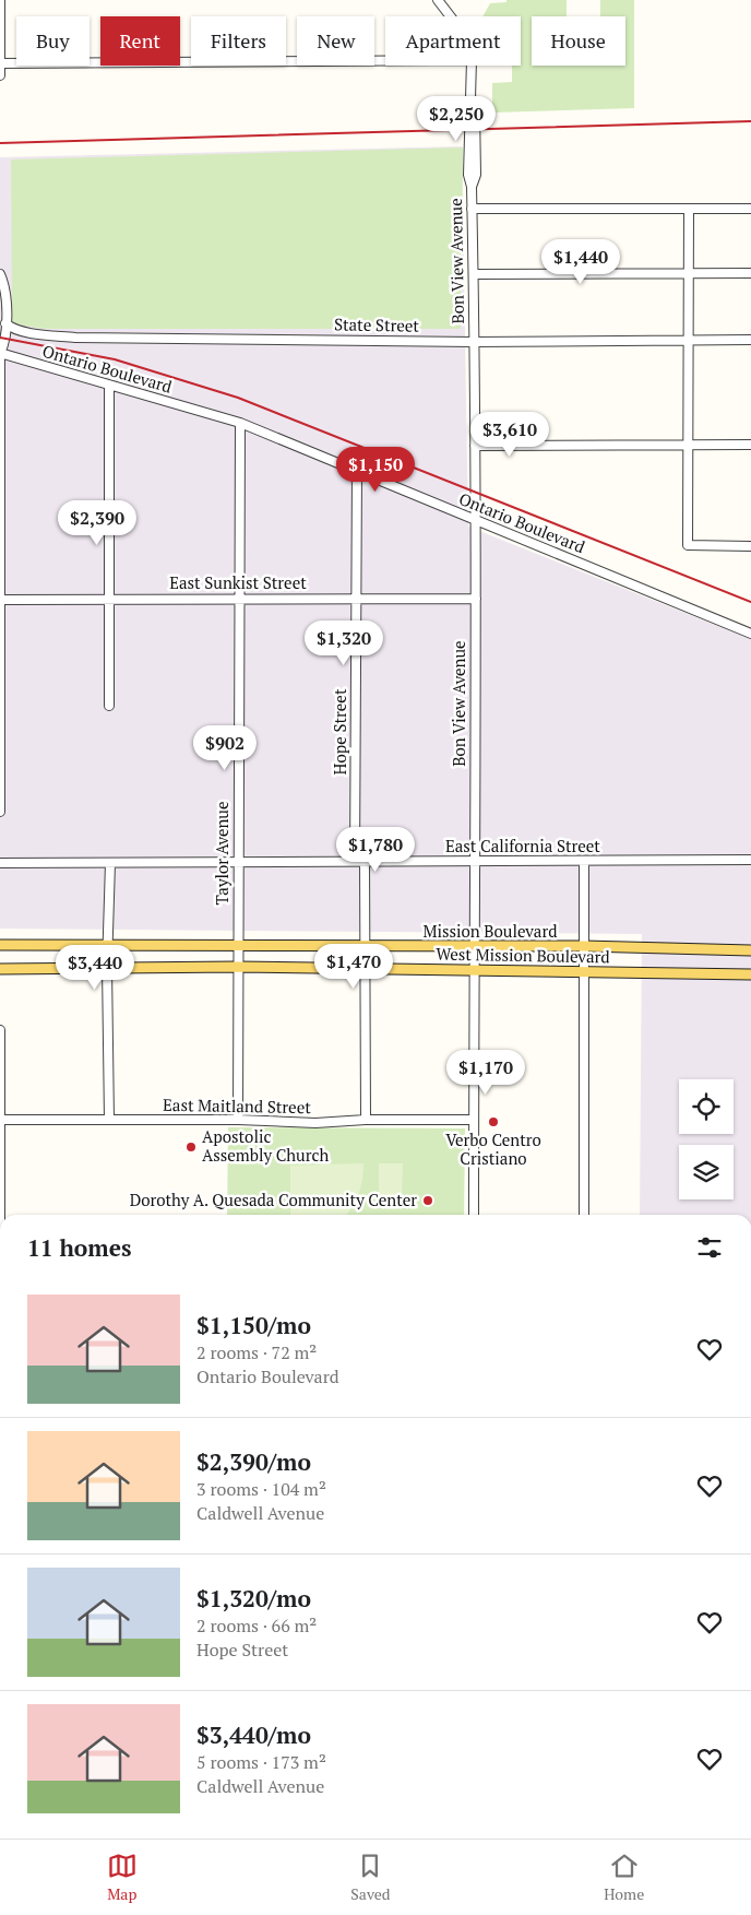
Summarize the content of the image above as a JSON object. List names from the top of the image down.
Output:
{
  "streets": {
    "main road": ["Mission Boulevard", "West Mission Boulevard"],
    "street": [
      "Bon View Avenue",
      "State Street",
      "Ontario Boulevard",
      "East Sunkist Street",
      "Hope Street",
      "East California Street",
      "Taylor Avenue",
      "East Maitland Street"
    ]
  },
  "crossings": [
    ["Bon View Avenue", "State Street"],
    ["Bon View Avenue", "Ontario Boulevard"],
    ["Bon View Avenue", "East Sunkist Street"],
    ["Bon View Avenue", "East California Street"],
    ["Bon View Avenue", "Mission Boulevard"],
    ["Bon View Avenue", "West Mission Boulevard"],
    ["Bon View Avenue", "East Maitland Street"],
    ["Ontario Boulevard", "Hope Street"],
    ["Ontario Boulevard", "Taylor Avenue"],
    ["East Sunkist Street", "Hope Street"],
    ["East Sunkist Street", "Taylor Avenue"],
    ["Hope Street", "East California Street"],
    ["East California Street", "Taylor Avenue"],
    ["Taylor Avenue", "Mission Boulevard"],
    ["Taylor Avenue", "West Mission Boulevard"],
    ["Taylor Avenue", "East Maitland Street"]
  ],
  "places": ["Verbo Centro Cristiano", "Apostolic Assembly Church", "Dorothy A. Quesada Community Center"],
  "page": {
    "chip": [
      "Buy",
      "Rent",
      "Filters",
      "New",
      "Apartment",
      "House"
    ],
    "price": [
      "$2,250",
      "$1,440",
      "$3,610",
      "$1,150",
      "$2,390",
      "$1,320",
      "$902",
      "$1,780",
      "$1,470",
      "$3,440",
      "$1,170"
    ],
    "heading": "11 homes",
    "list": [
      {
        "name": "$1,150/mo",
        "note": "2 rooms · 72 m² · Ontario Boulevard"
      },
      {
        "name": "$2,390/mo",
        "note": "3 rooms · 104 m² · Caldwell Avenue"
      },
      {
        "name": "$1,320/mo",
        "note": "2 rooms · 66 m² · Hope Street"
      },
      {
        "name": "$3,440/mo",
        "note": "5 rooms · 173 m² · Caldwell Avenue"
      }
    ],
    "tabs": ["Map", "Saved", "Home"]
  }
}
